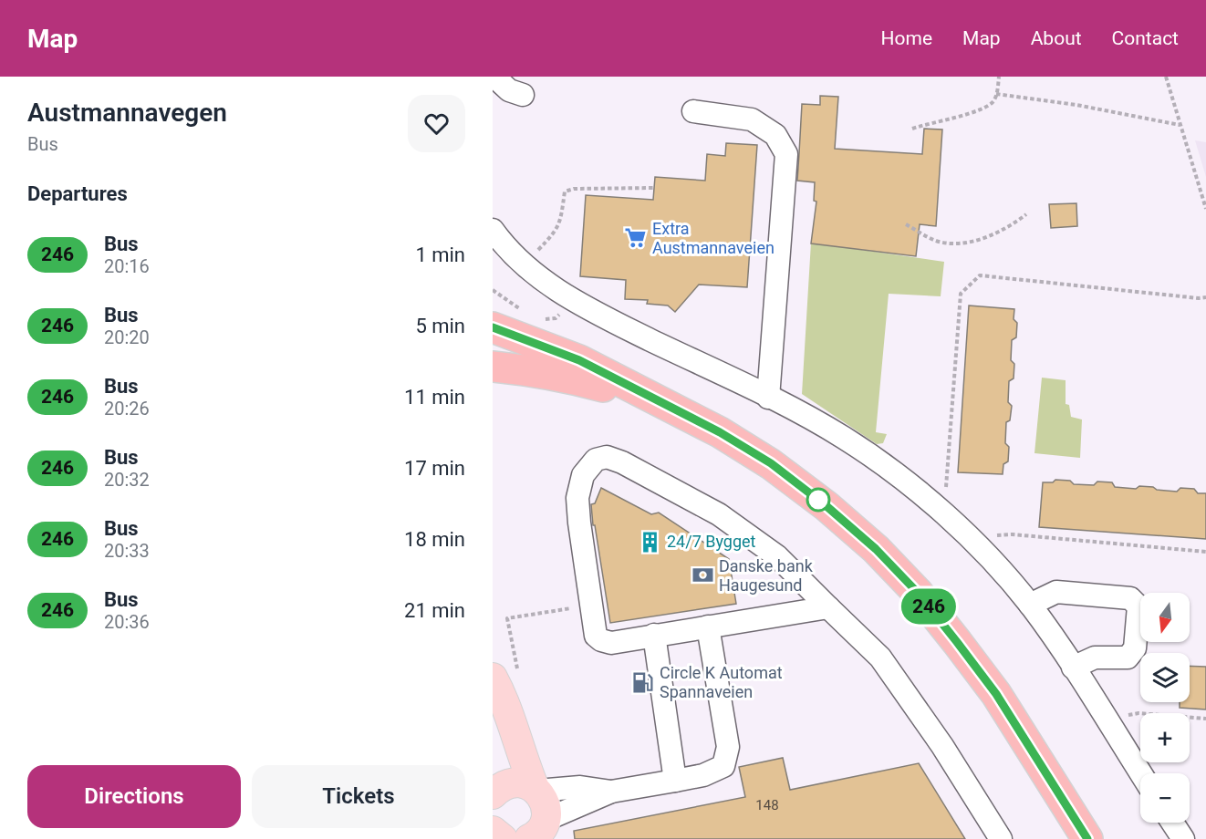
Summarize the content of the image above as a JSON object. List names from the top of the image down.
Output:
{
  "places": {
    "supermarket": ["Extra Austmannaveien"],
    "building": ["24/7 Bygget"],
    "bank": ["Danske bank Haugesund"],
    "fuel station": ["Circle K Automat Spannaveien"]
  },
  "lines": ["bus line 246"],
  "house_numbers": ["148"],
  "north": "bottom",
  "page": {
    "header": "Map",
    "nav": [
      "Home",
      "Map",
      "About",
      "Contact"
    ],
    "heading": [
      ["Austmannavegen", "Bus"],
      "Departures"
    ],
    "on_map": "246",
    "list": [
      {
        "mark": "246",
        "name": "Bus",
        "note": "20:16",
        "value": "1 min"
      },
      {
        "mark": "246",
        "name": "Bus",
        "note": "20:20",
        "value": "5 min"
      },
      {
        "mark": "246",
        "name": "Bus",
        "note": "20:26",
        "value": "11 min"
      },
      {
        "mark": "246",
        "name": "Bus",
        "note": "20:32",
        "value": "17 min"
      },
      {
        "mark": "246",
        "name": "Bus",
        "note": "20:33",
        "value": "18 min"
      },
      {
        "mark": "246",
        "name": "Bus",
        "note": "20:36",
        "value": "21 min"
      }
    ],
    "map_buttons": ["+", "−"],
    "buttons": ["Directions", "Tickets"]
  }
}
